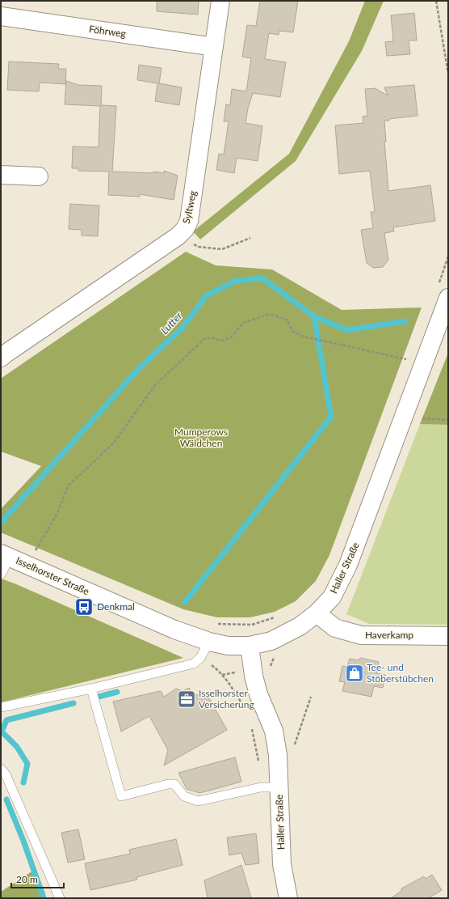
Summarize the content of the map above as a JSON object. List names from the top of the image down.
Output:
{
  "streets": {
    "street": [
      "Föhrweg",
      "Syltweg",
      "Haller Straße",
      "Isselhorster Straße",
      "Haverkamp"
    ]
  },
  "crossings": [
    ["Föhrweg", "Syltweg"],
    ["Haller Straße", "Isselhorster Straße"],
    ["Haller Straße", "Haverkamp"]
  ],
  "water": ["Lutter"],
  "parks": ["Mumperows Wäldchen"],
  "places": {
    "bus stop": ["Denkmal"],
    "shop": ["Tee- und Stöberstübchen"],
    "office": ["Isselhorster Versicherung"]
  },
  "scale_bar": "20 m"
}
